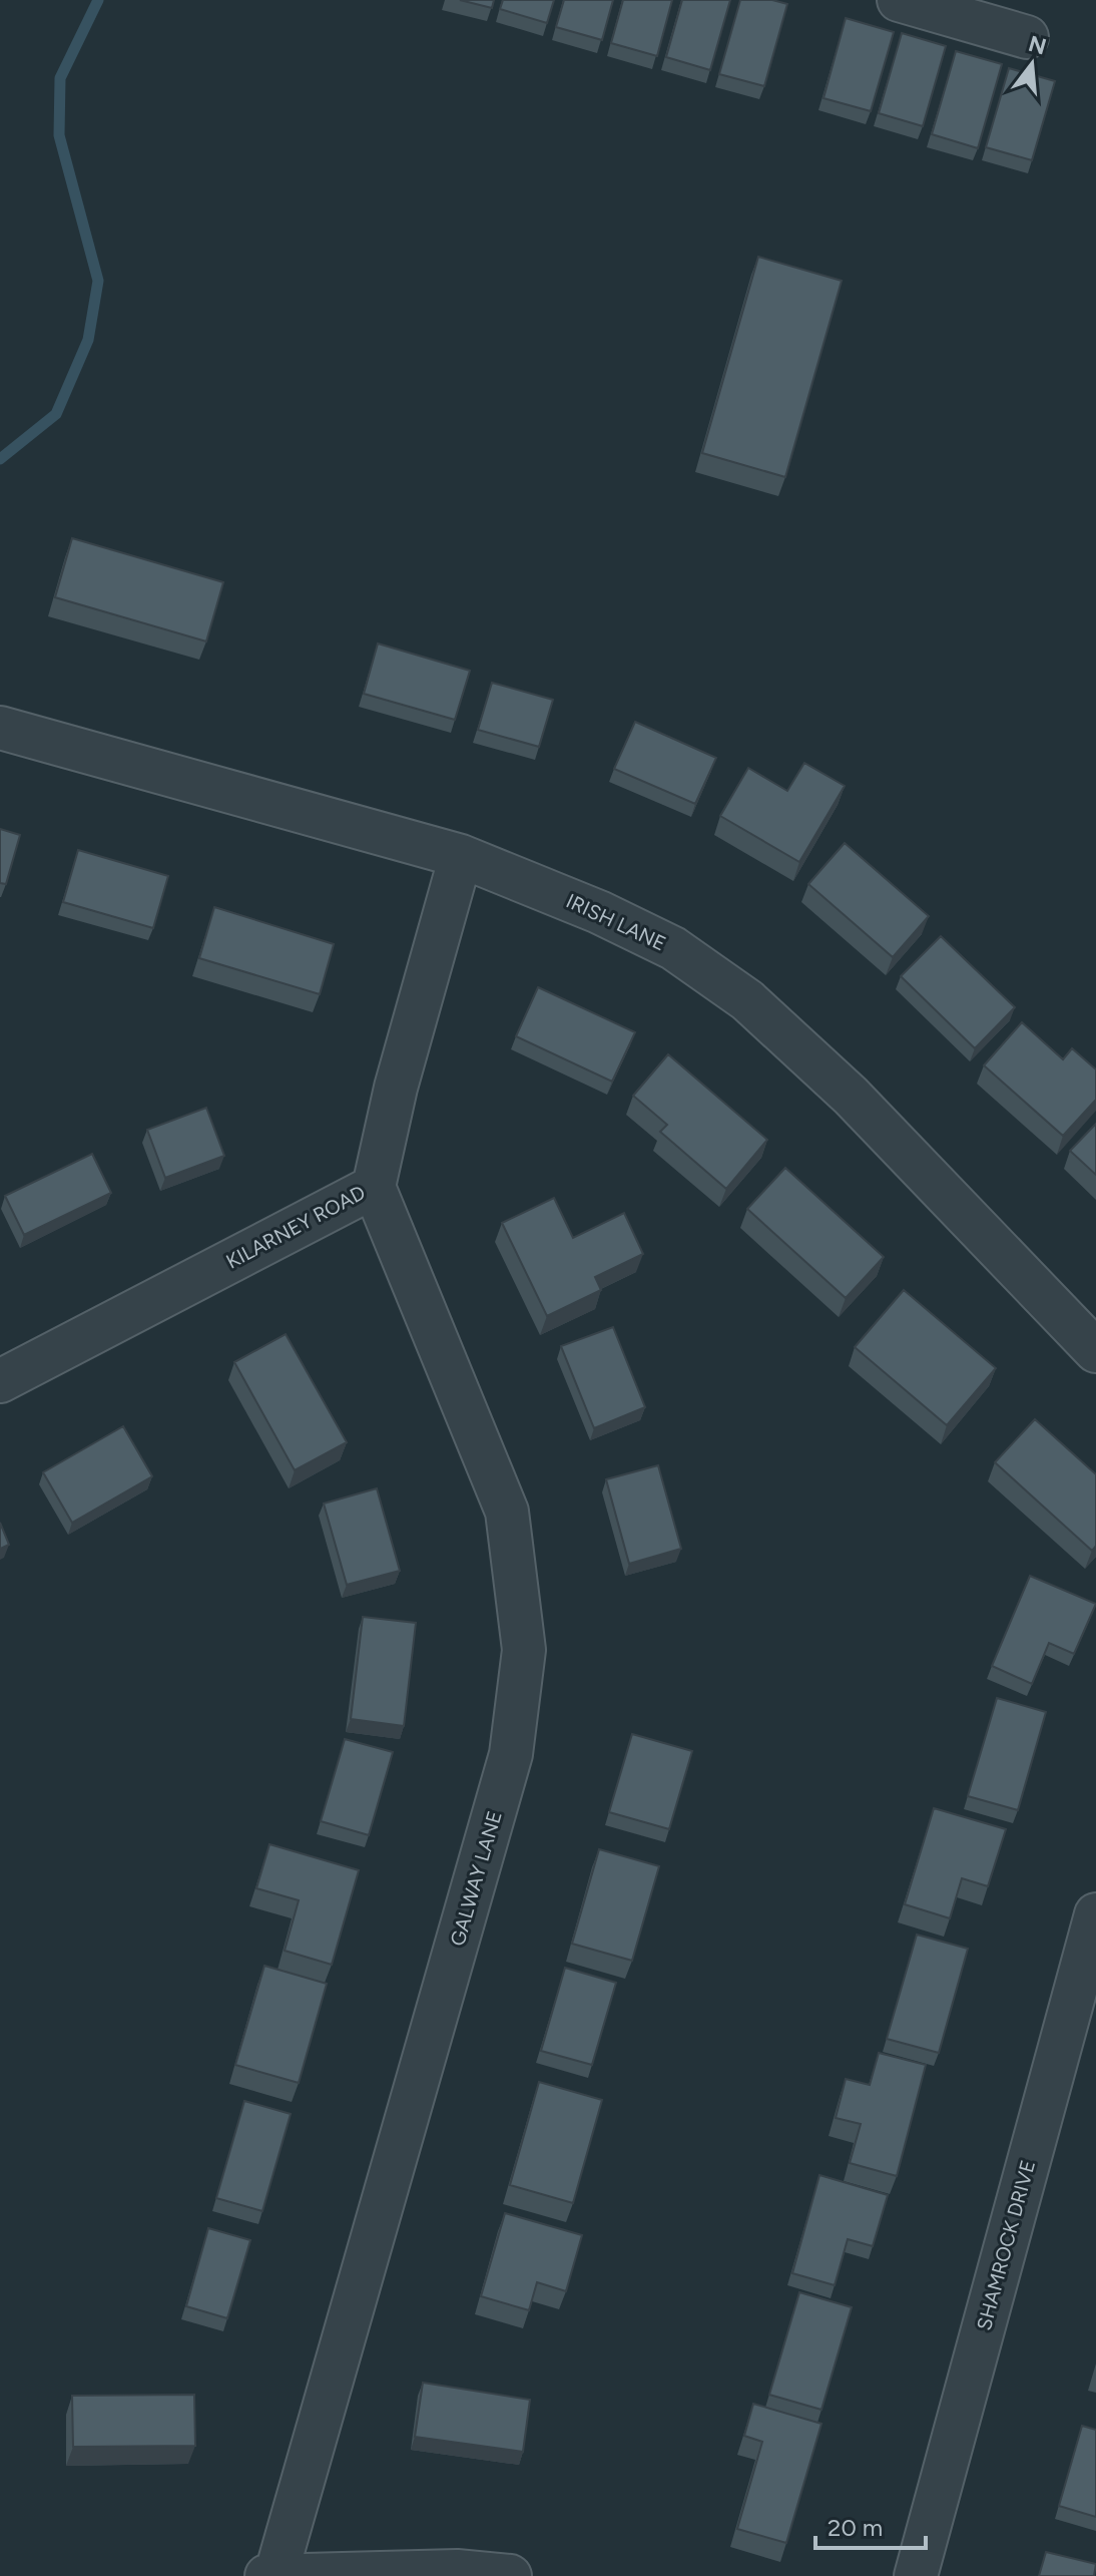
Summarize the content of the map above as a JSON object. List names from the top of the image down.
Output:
{
  "streets": {
    "street": [
      "IRISH LANE",
      "KILARNEY ROAD",
      "GALWAY LANE",
      "SHAMROCK DRIVE"
    ]
  },
  "crossings": [
    ["IRISH LANE", "KILARNEY ROAD"],
    ["KILARNEY ROAD", "GALWAY LANE"]
  ],
  "scale_bar": "20 m",
  "north": "top"
}
